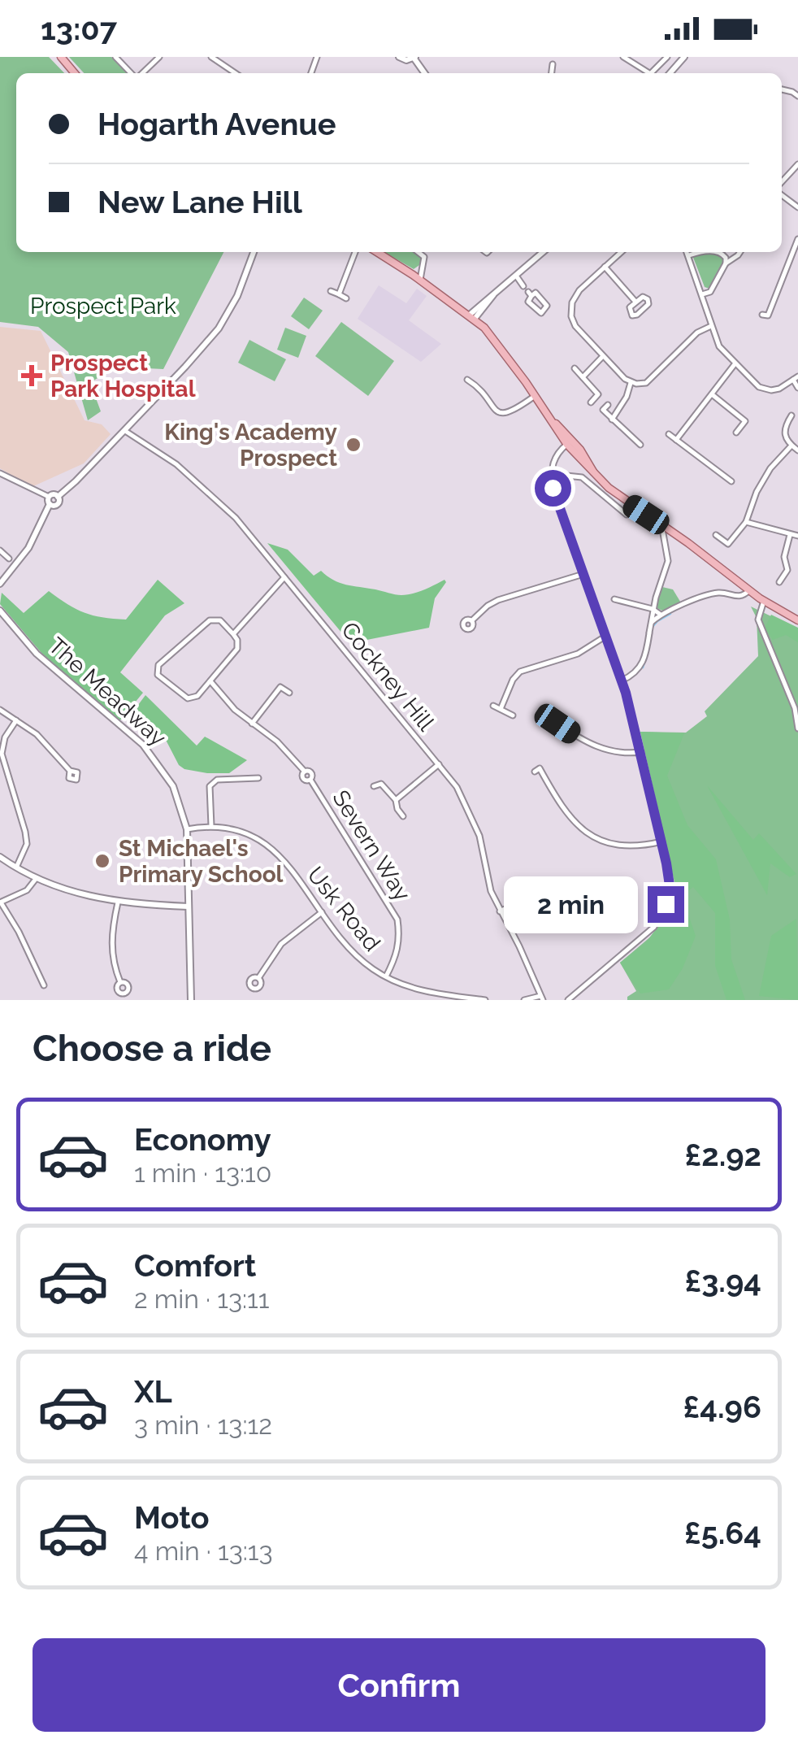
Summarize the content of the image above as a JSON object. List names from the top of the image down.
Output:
{
  "streets": {
    "street": [
      "Cockney Hill",
      "The Meadway",
      "Severn Way",
      "Usk Road"
    ]
  },
  "crossings": [
    ["The Meadway", "Usk Road"],
    ["Severn Way", "Usk Road"]
  ],
  "parks": ["Prospect Park"],
  "places": {
    "health": ["Prospect Park Hospital"],
    "other": ["King's Academy Prospect", "St Michael's Primary School"]
  },
  "page": {
    "status": "13:07",
    "banner": ["Hogarth Avenue", "New Lane Hill"],
    "bubble": "2 min",
    "heading": "Choose a ride",
    "list": [
      {
        "name": "Economy",
        "note": "1 min · 13:10",
        "value": "£2.92"
      },
      {
        "name": "Comfort",
        "note": "2 min · 13:11",
        "value": "£3.94"
      },
      {
        "name": "XL",
        "note": "3 min · 13:12",
        "value": "£4.96"
      },
      {
        "name": "Moto",
        "note": "4 min · 13:13",
        "value": "£5.64"
      }
    ],
    "buttons": "Confirm"
  }
}
